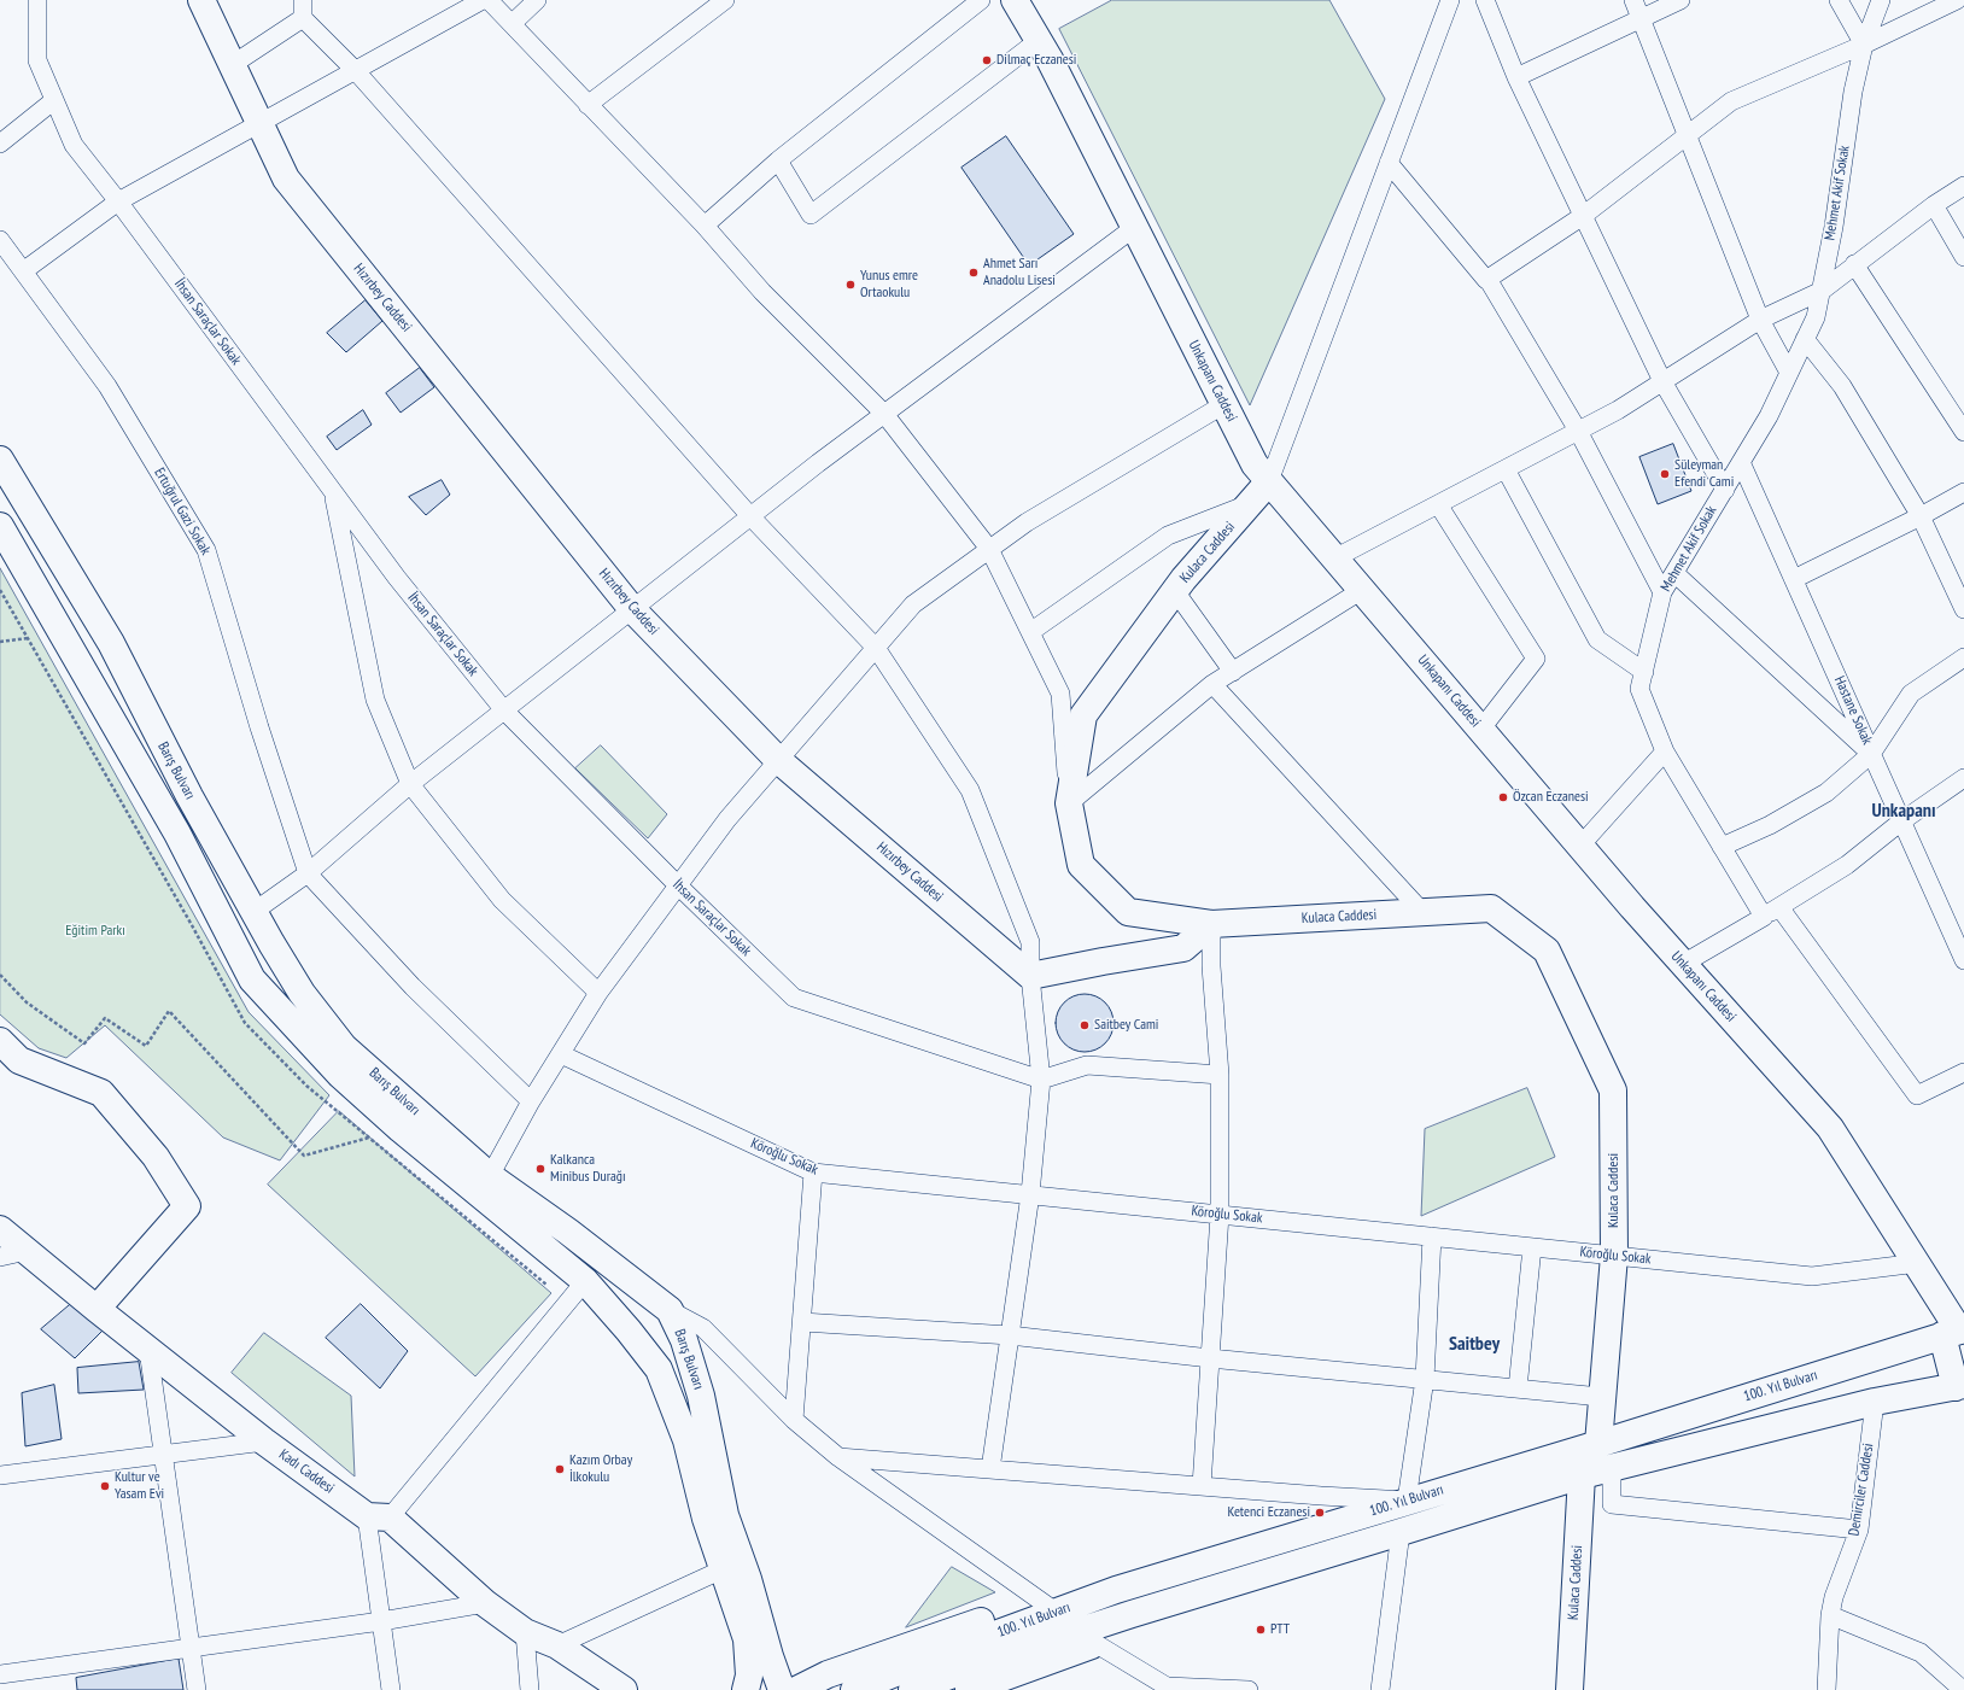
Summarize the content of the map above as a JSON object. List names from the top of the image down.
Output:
{
  "streets": {
    "main road": [
      "Hızırbey Caddesi",
      "Unkapanı Caddesi",
      "Kulaca Caddesi",
      "Barış Bulvarı",
      "100. Yıl Bulvarı",
      "Kadı Caddesi"
    ],
    "street": [
      "Mehmet Akif Sokak",
      "İhsan Saraçlar Sokak",
      "Ertuğrul Gazi Sokak",
      "Hastane Sokak",
      "Köroğlu Sokak",
      "Demirciler Caddesi"
    ]
  },
  "crossings": [
    ["Mehmet Akif Sokak", "Hastane Sokak"],
    ["Unkapanı Caddesi", "Kulaca Caddesi"],
    ["Unkapanı Caddesi", "Köroğlu Sokak"],
    ["Unkapanı Caddesi", "100. Yıl Bulvarı"],
    ["Kulaca Caddesi", "Köroğlu Sokak"],
    ["Kulaca Caddesi", "100. Yıl Bulvarı"],
    ["100. Yıl Bulvarı", "Demirciler Caddesi"]
  ],
  "districts": ["Unkapanı", "Saitbey"],
  "parks": ["Eğitim Parkı"],
  "places": [
    "Dilmaç Eczanesi",
    "Ahmet Sarı Anadolu Lisesi",
    "Yunus emre Ortaokulu",
    "Süleyman Efendi Cami",
    "Özcan Eczanesi",
    "Saitbey Cami",
    "Kalkanca Minibus Durağı",
    "Kazım Orbay İlkokulu",
    "Kultur ve Yasam Evi",
    "Ketenci Eczanesi",
    "PTT"
  ]
}
